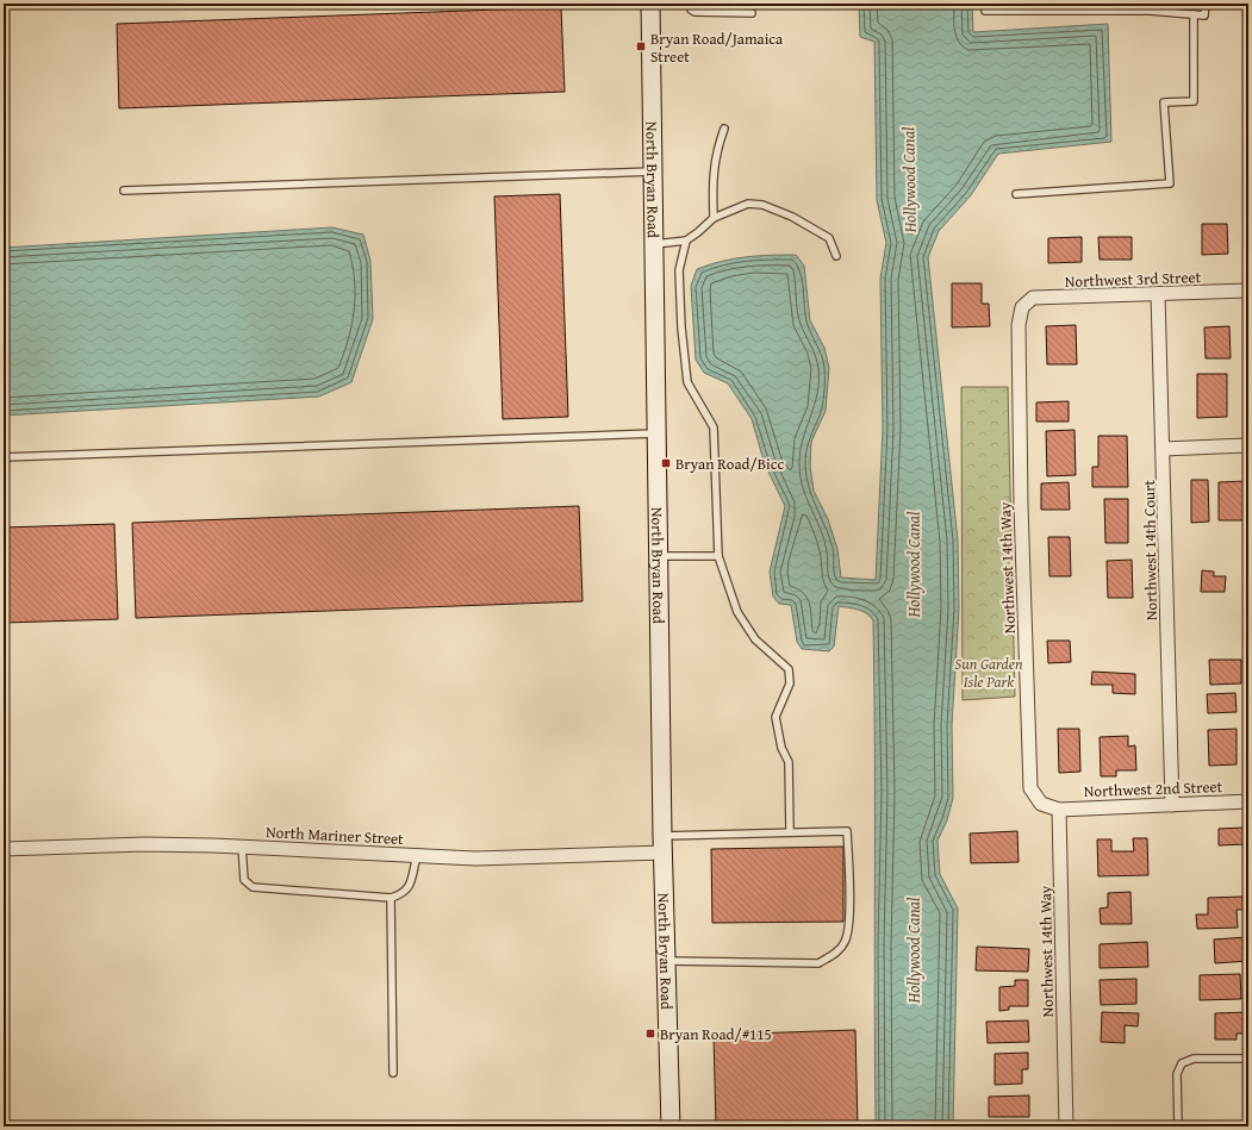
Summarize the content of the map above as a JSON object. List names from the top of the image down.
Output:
{
  "streets": {
    "street": [
      "North Bryan Road",
      "Northwest 3rd Street",
      "Northwest 14th Court",
      "Northwest 14th Way",
      "Northwest 2nd Street",
      "North Mariner Street"
    ]
  },
  "crossings": [
    ["North Bryan Road", "North Mariner Street"],
    ["Northwest 3rd Street", "Northwest 14th Court"],
    ["Northwest 3rd Street", "Northwest 14th Way"],
    ["Northwest 14th Court", "Northwest 2nd Street"],
    ["Northwest 14th Way", "Northwest 2nd Street"]
  ],
  "water": ["Hollywood Canal"],
  "parks": ["Sun Garden Isle Park"],
  "places": {
    "transit": ["Bryan Road/Jamaica Street", "Bryan Road/Bicc", "Bryan Road/#115"]
  }
}
